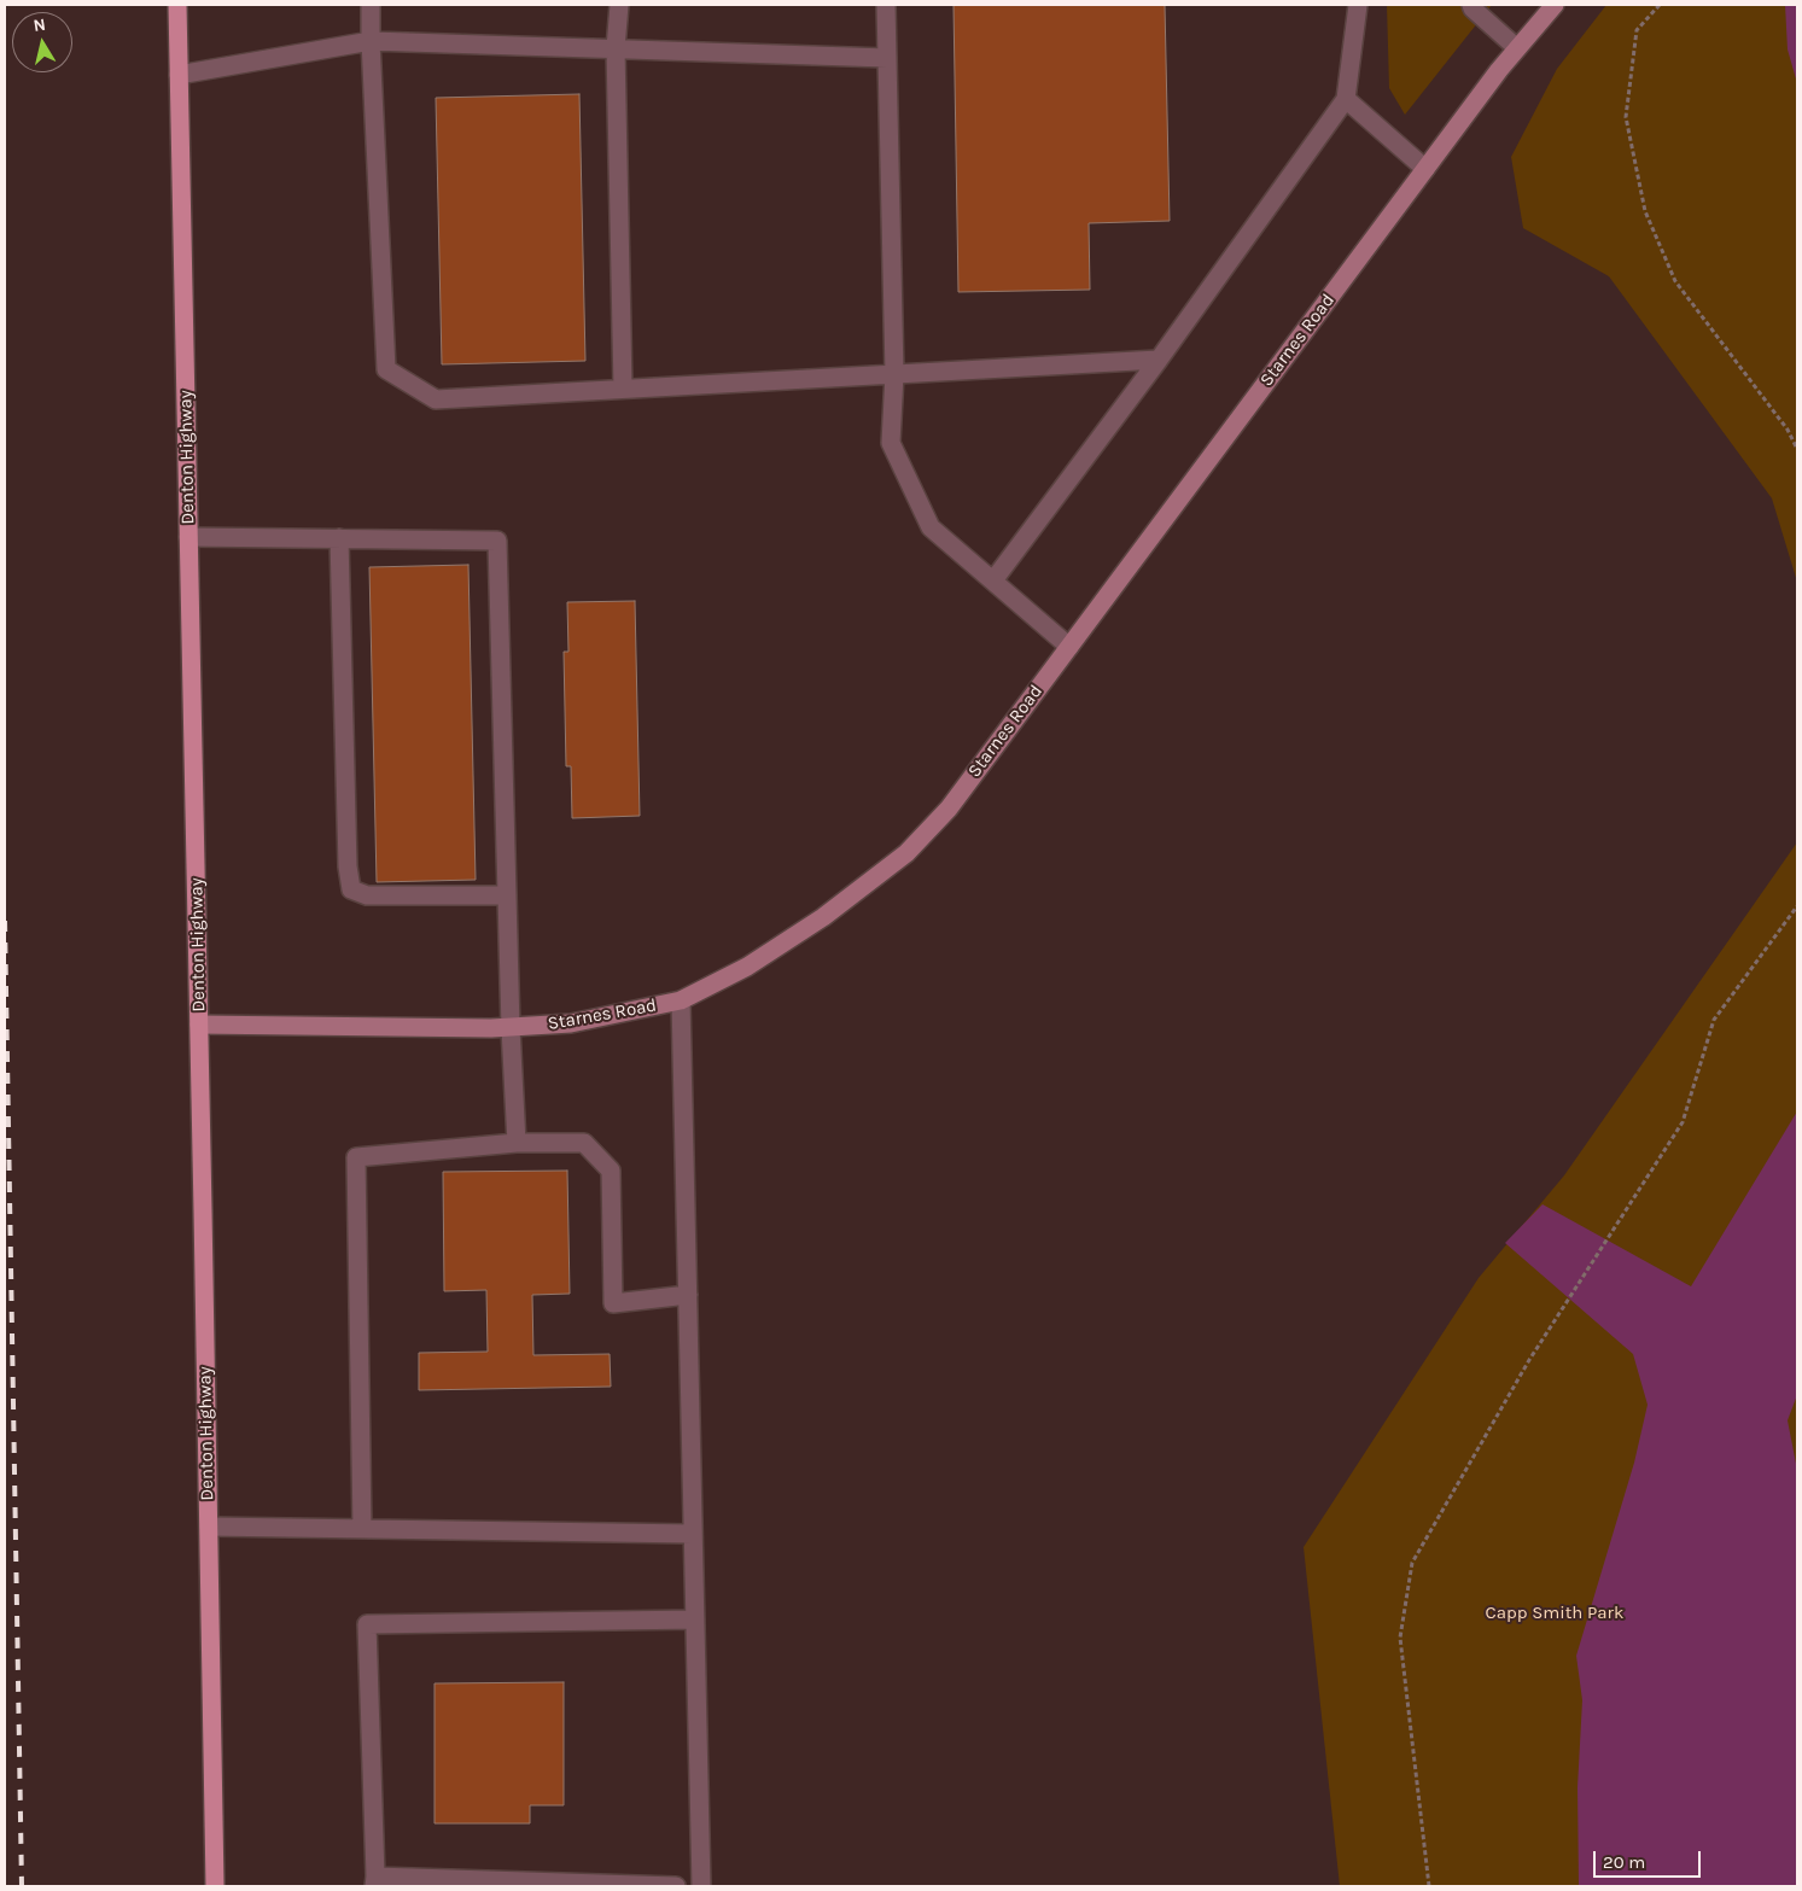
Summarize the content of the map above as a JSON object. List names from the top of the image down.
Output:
{
  "streets": {
    "main road": ["Starnes Road", "Denton Highway"]
  },
  "crossings": [
    ["Starnes Road", "Denton Highway"]
  ],
  "parks": ["Capp Smith Park"],
  "scale_bar": "20 m",
  "north": "top"
}
